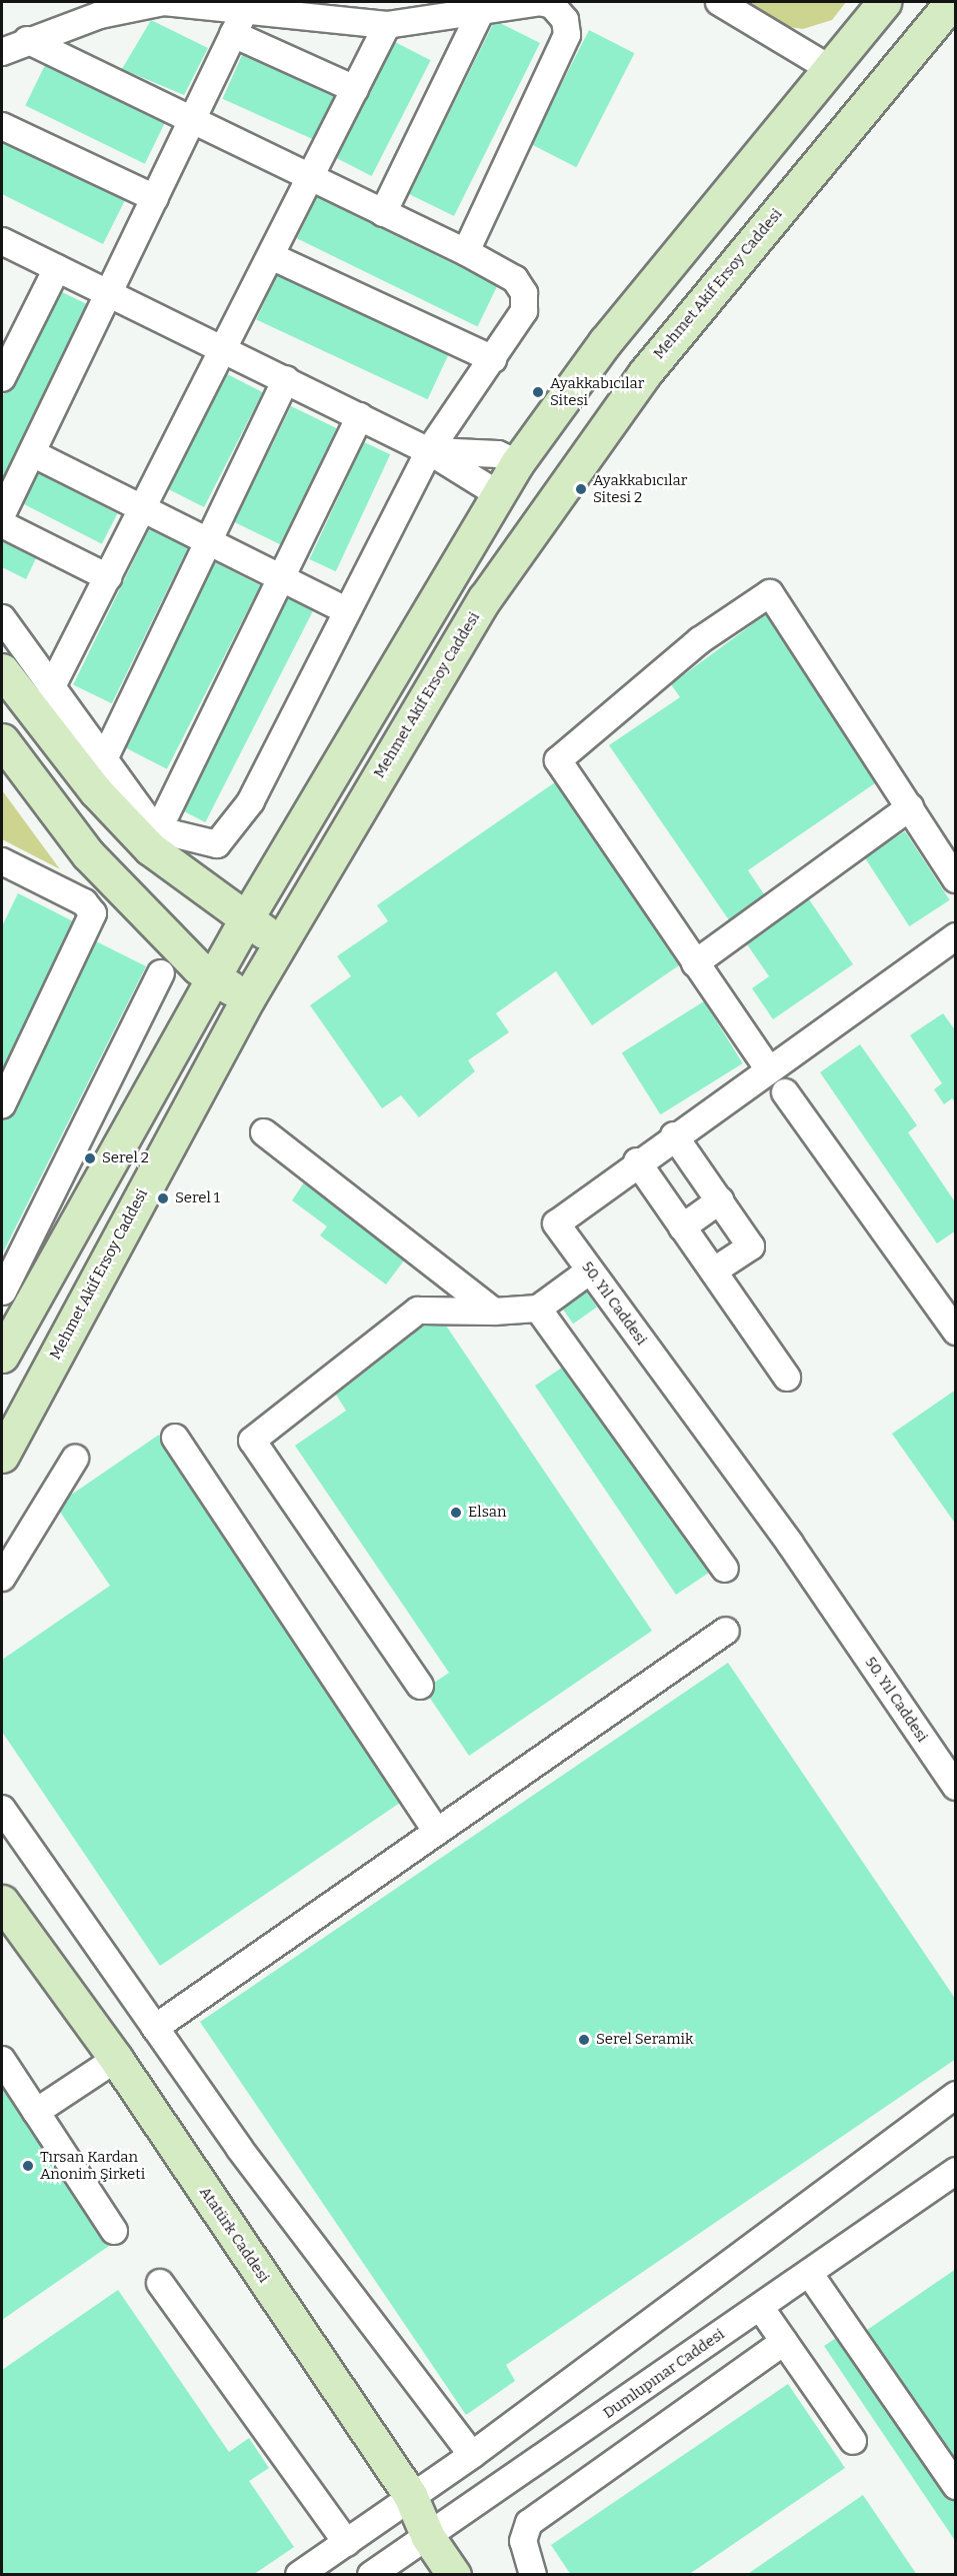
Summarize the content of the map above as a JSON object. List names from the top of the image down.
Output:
{
  "streets": {
    "main road": ["Mehmet Akif Ersoy Caddesi", "Atatürk Caddesi"],
    "street": ["50. Yıl Caddesi", "Dumlupınar Caddesi"]
  },
  "crossings": [
    ["Atatürk Caddesi", "Dumlupınar Caddesi"]
  ],
  "places": [
    "Ayakkabıcılar Sitesi",
    "Ayakkabıcılar Sitesi 2",
    "Serel 2",
    "Serel 1",
    "Elsan",
    "Serel Seramik",
    "Tırsan Kardan Anonim Şirketi"
  ]
}
